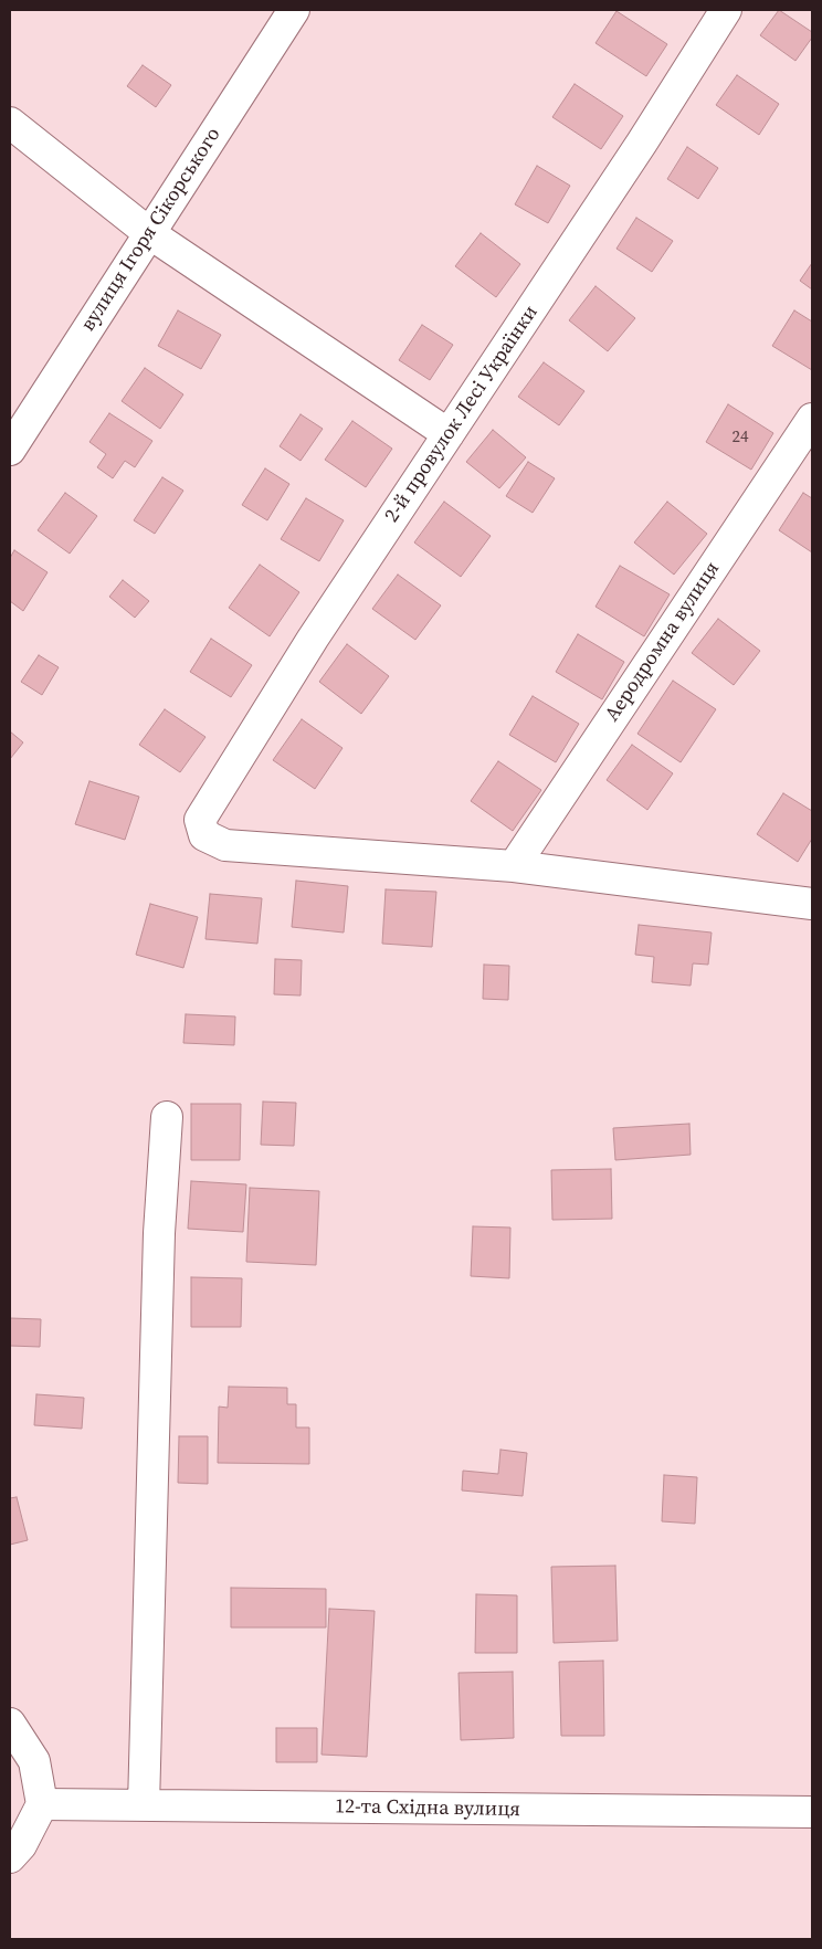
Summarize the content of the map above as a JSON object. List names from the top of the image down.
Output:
{
  "streets": {
    "street": [
      "вулиця Ігоря Сікорського",
      "2-й провулок Лесі Українки",
      "Аеродромна вулиця",
      "12-та Східна вулиця"
    ]
  },
  "crossings": [
    ["2-й провулок Лесі Українки", "Аеродромна вулиця"]
  ],
  "house_numbers": ["24"]
}
